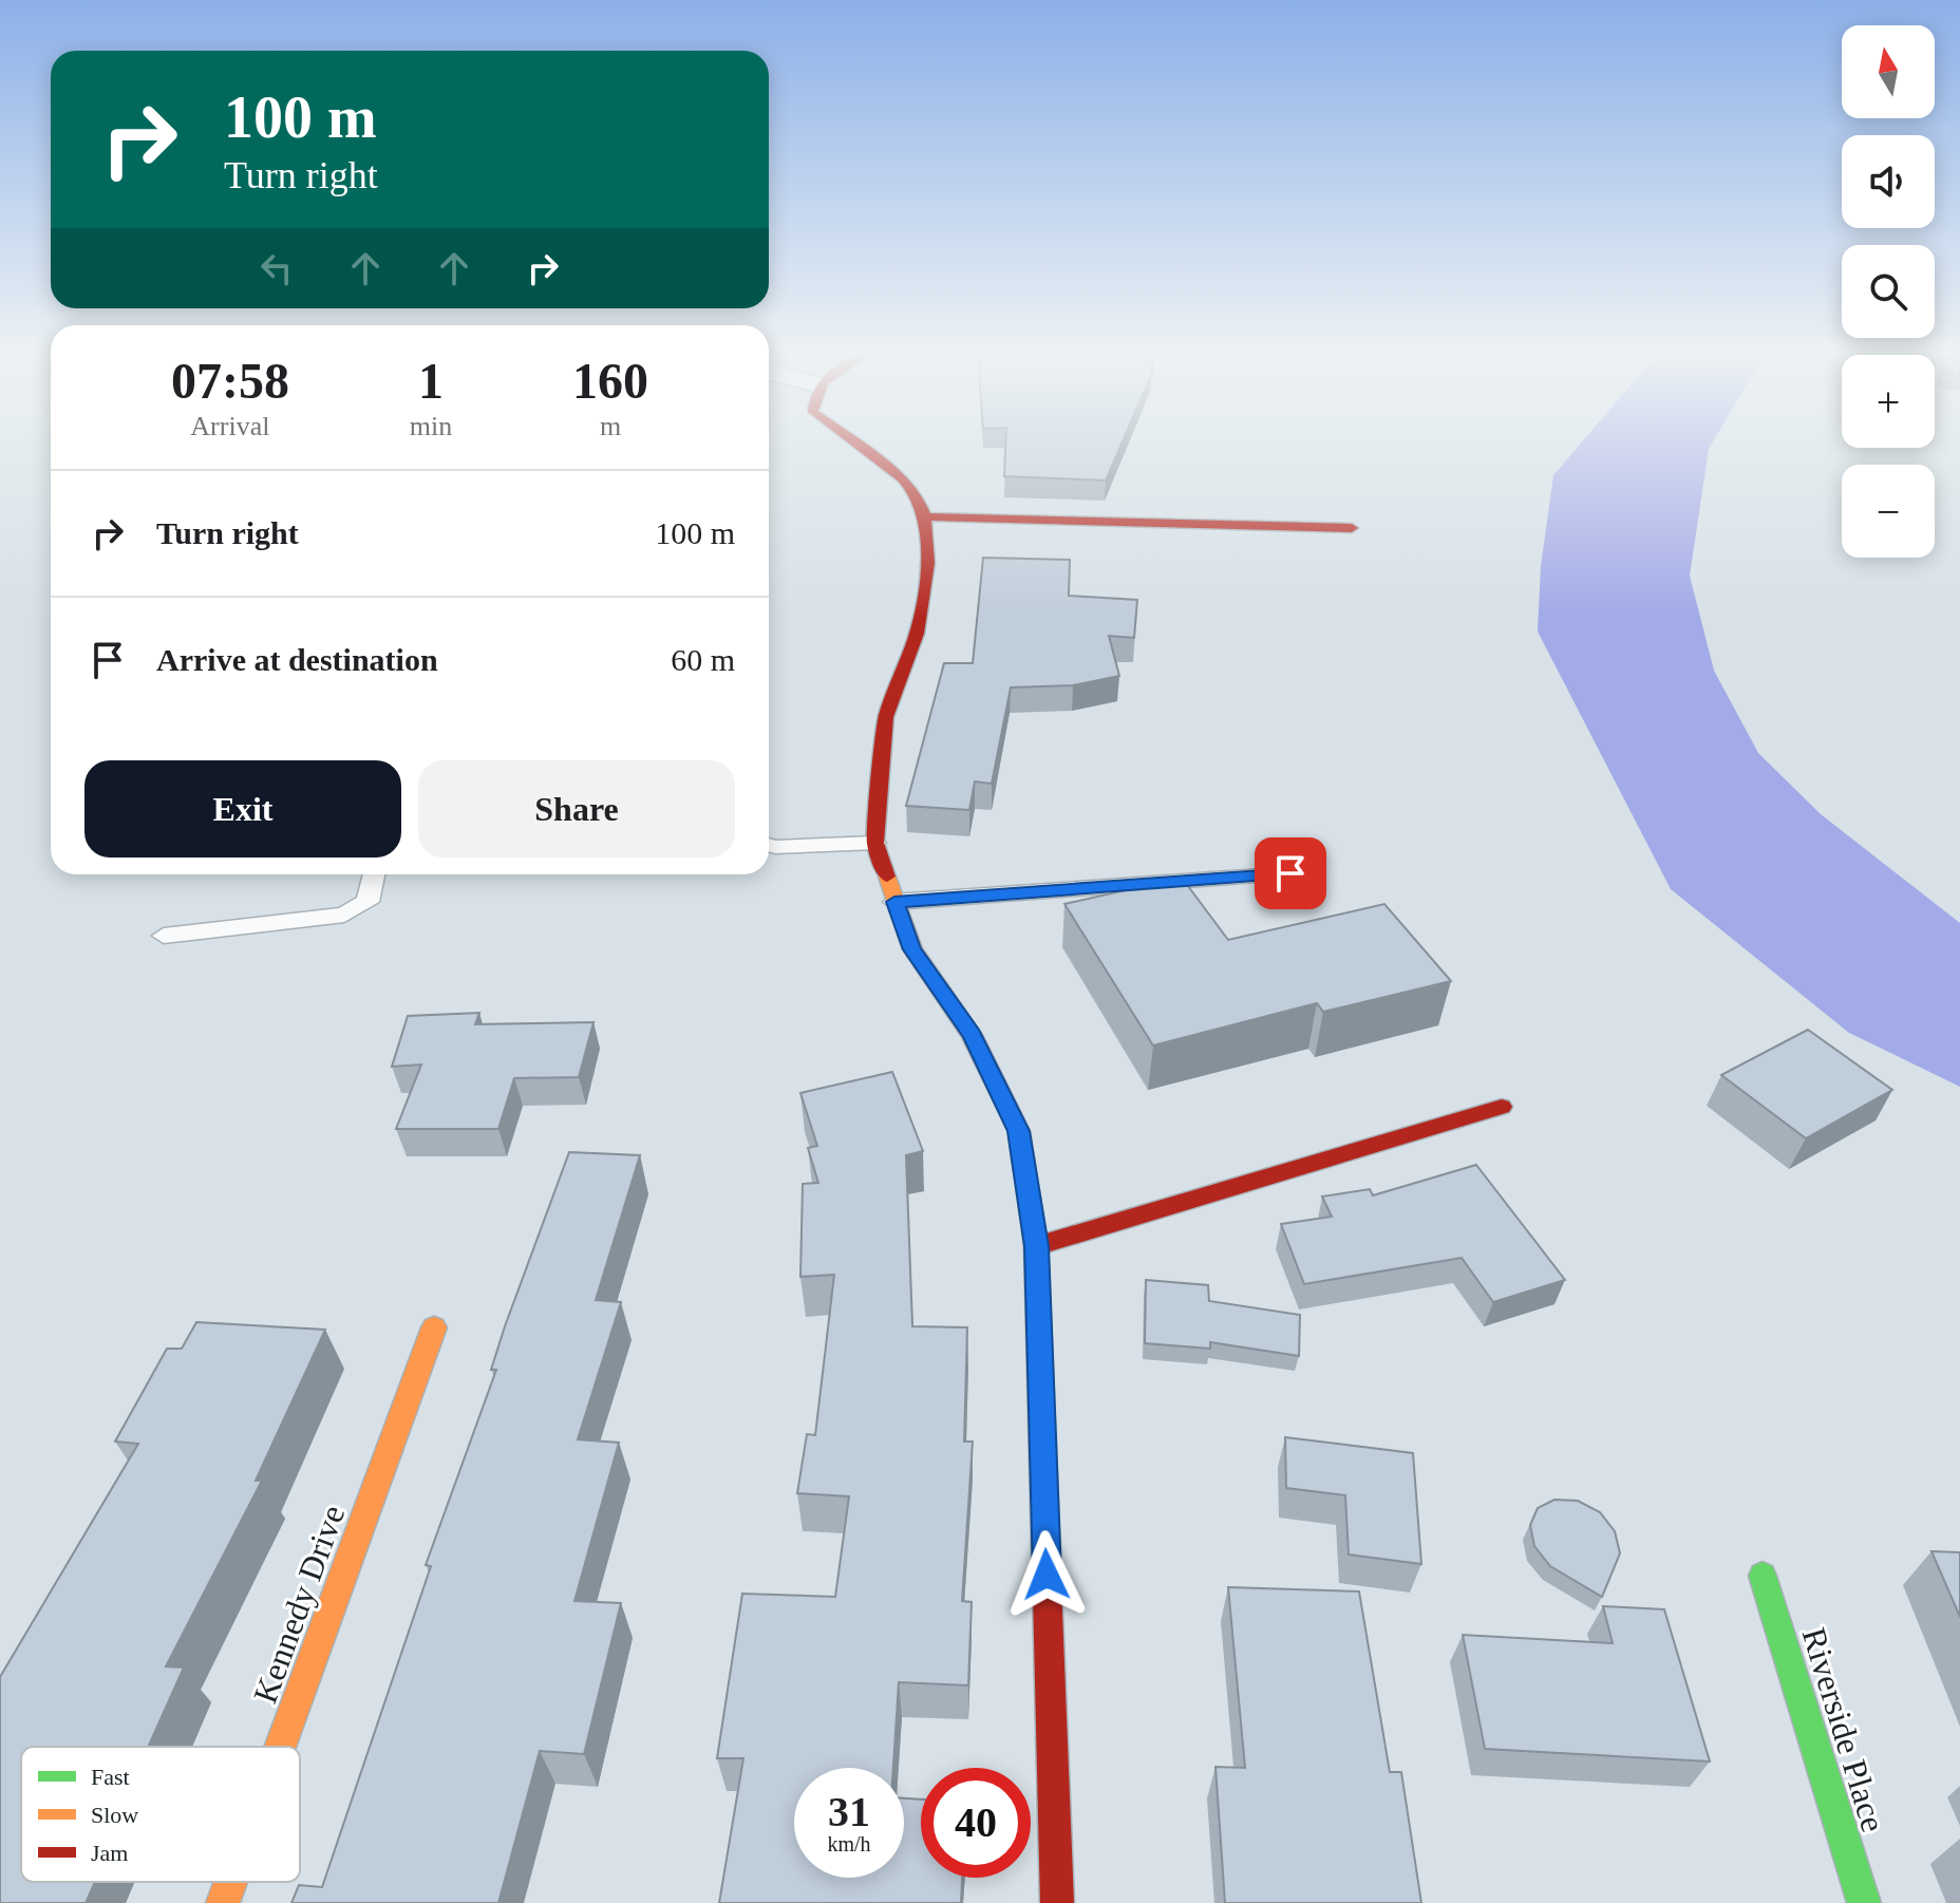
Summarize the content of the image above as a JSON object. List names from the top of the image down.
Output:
{
  "streets": {
    "street": ["Kennedy Drive", "Riverside Place"]
  },
  "legend": ["Fast", "Slow", "Jam"],
  "north": "top",
  "page": {
    "map_buttons": ["+", "−"],
    "turn": ["100 m", "Turn right"],
    "eta": [
      "07:58",
      "Arrival",
      "1",
      "min",
      "160",
      "m"
    ],
    "list": [
      {
        "name": "Turn right",
        "value": "100 m"
      },
      {
        "name": "Arrive at destination",
        "value": "60 m"
      }
    ],
    "buttons": ["Exit", "Share"],
    "speed": "31 km/h",
    "limit": "40"
  }
}
